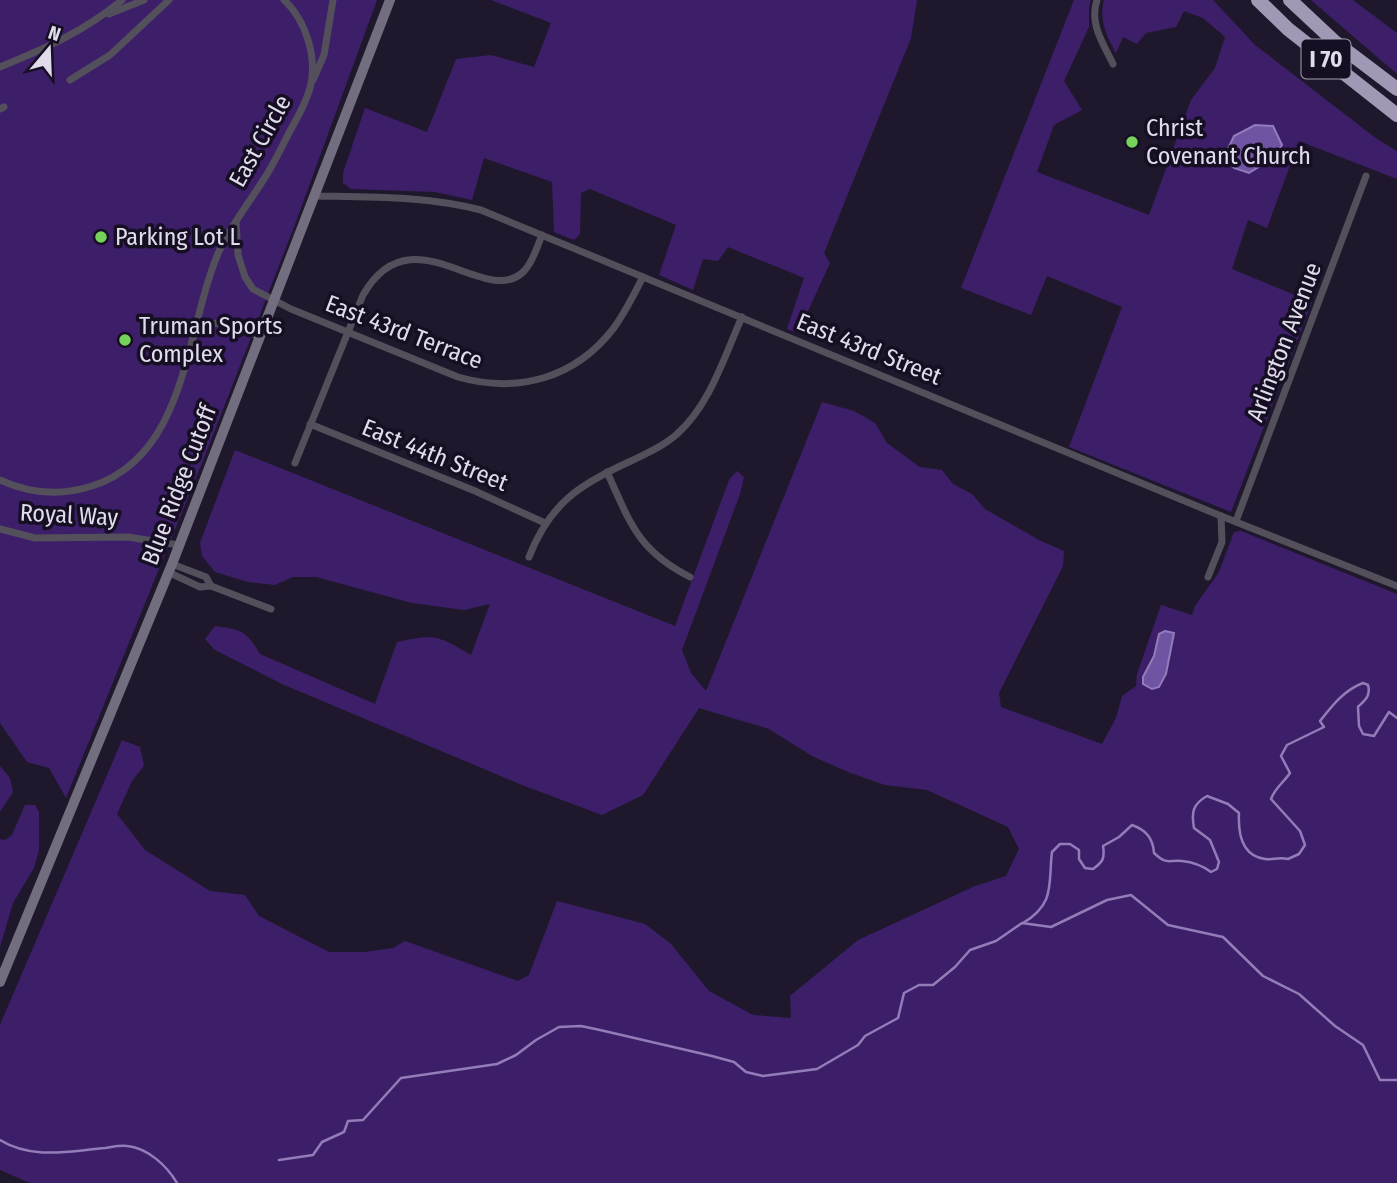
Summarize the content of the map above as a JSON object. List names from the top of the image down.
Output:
{
  "streets": {
    "highway": ["I 70"],
    "main road": ["Blue Ridge Cutoff"],
    "street": [
      "East Circle",
      "East 43rd Terrace",
      "Arlington Avenue",
      "East 43rd Street",
      "East 44th Street",
      "Royal Way"
    ]
  },
  "crossings": [
    ["East Circle", "East 43rd Terrace"],
    ["East Circle", "Blue Ridge Cutoff"],
    ["East 43rd Terrace", "East 43rd Street"],
    ["East 43rd Terrace", "Blue Ridge Cutoff"],
    ["Arlington Avenue", "East 43rd Street"],
    ["East 43rd Street", "Blue Ridge Cutoff"],
    ["Blue Ridge Cutoff", "Royal Way"]
  ],
  "places": ["Christ Covenant Church", "Parking Lot L", "Truman Sports Complex"],
  "north": "top"
}
